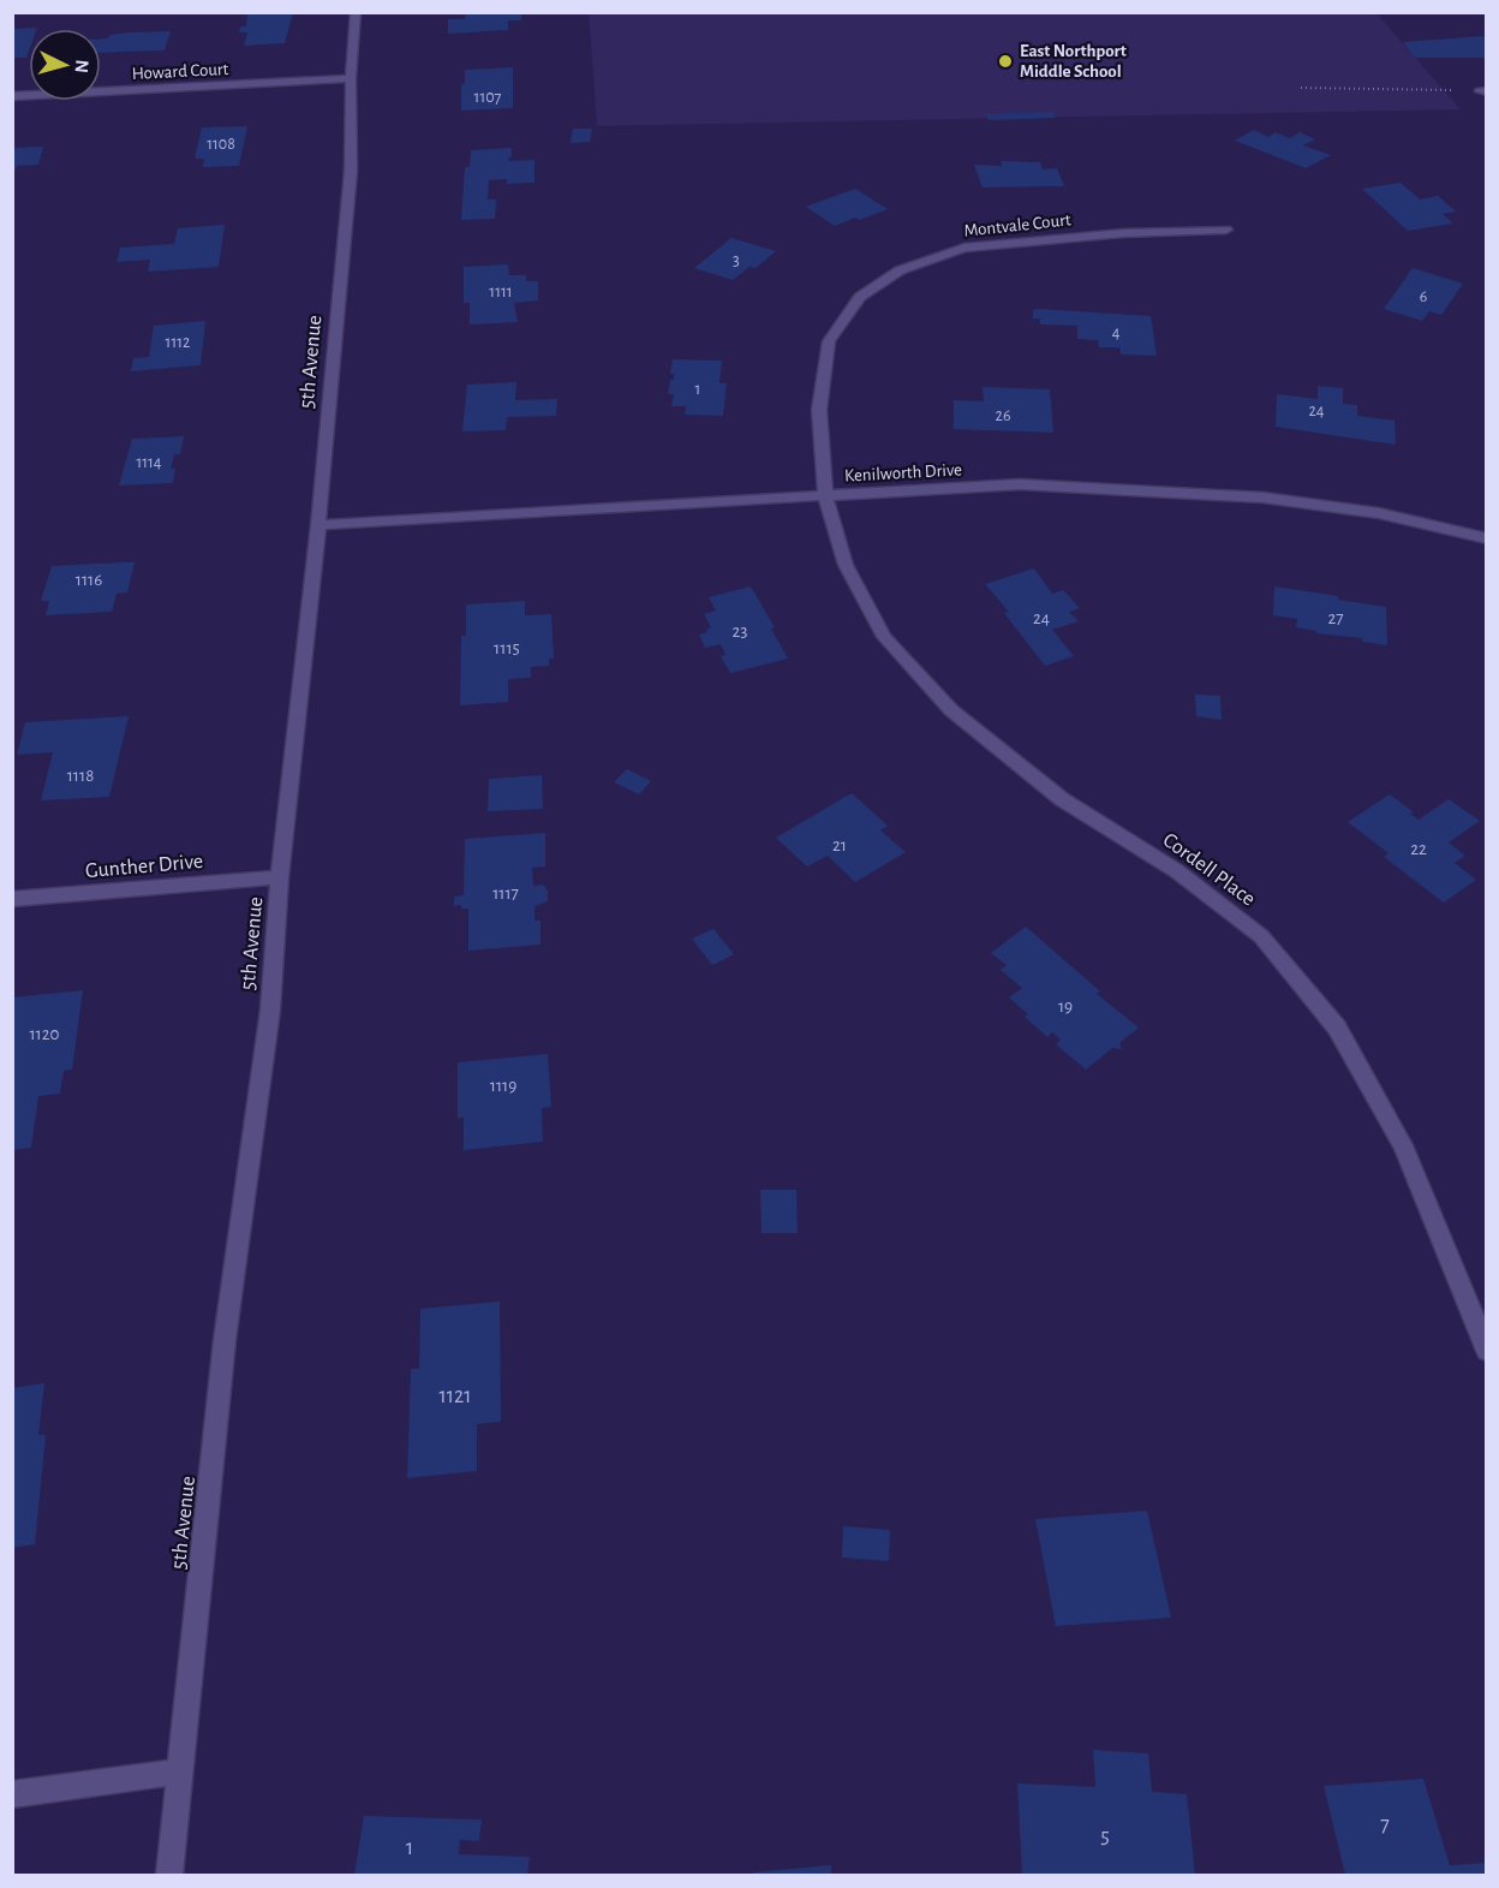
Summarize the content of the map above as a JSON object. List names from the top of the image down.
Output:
{
  "streets": {
    "street": [
      "Howard Court",
      "Montvale Court",
      "5th Avenue",
      "Kenilworth Drive",
      "Gunther Drive",
      "Cordell Place"
    ]
  },
  "crossings": [
    ["Howard Court", "5th Avenue"],
    ["Montvale Court", "Kenilworth Drive"],
    ["Montvale Court", "Cordell Place"],
    ["5th Avenue", "Kenilworth Drive"],
    ["5th Avenue", "Gunther Drive"],
    ["Kenilworth Drive", "Cordell Place"]
  ],
  "places": ["East Northport Middle School"],
  "house_numbers": [
    "1107",
    "1108",
    "3",
    "1111",
    "6",
    "4",
    "1112",
    "1",
    "24",
    "26",
    "1114",
    "1116",
    "24",
    "27",
    "23",
    "1115",
    "1118",
    "21",
    "22",
    "1117",
    "19",
    "1120",
    "1119",
    "1121",
    "7",
    "5",
    "1"
  ],
  "north": "right"
}
